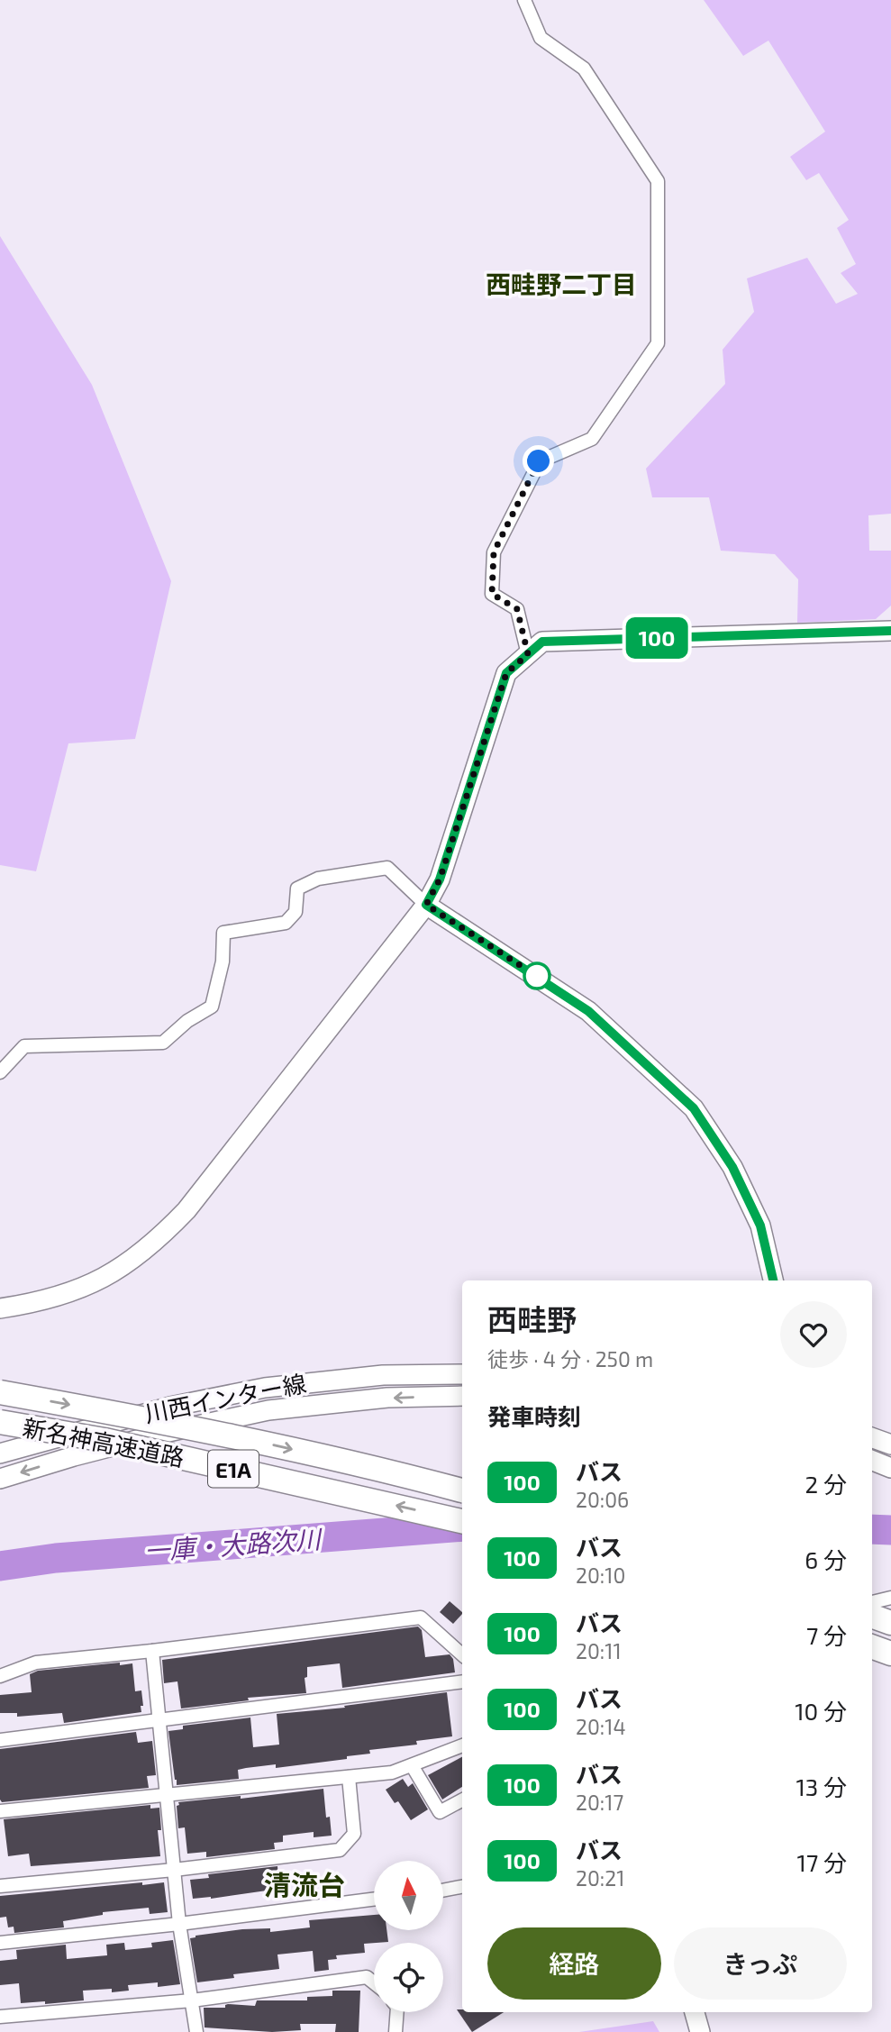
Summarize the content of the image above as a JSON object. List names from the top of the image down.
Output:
{
  "streets": {
    "highway": ["新名神高速道路", "E1A"],
    "street": ["川西インター線"]
  },
  "districts": ["西畦野二丁目", "清流台"],
  "water": ["一庫・大路次川"],
  "lines": ["bus line 100"],
  "north": "top",
  "page": {
    "on_map": "100",
    "heading": [
      ["西畦野", "徒歩 · 4 分 · 250 m"],
      "発車時刻"
    ],
    "list": [
      {
        "mark": "100",
        "name": "バス",
        "note": "20:06",
        "value": "2 分"
      },
      {
        "mark": "100",
        "name": "バス",
        "note": "20:10",
        "value": "6 分"
      },
      {
        "mark": "100",
        "name": "バス",
        "note": "20:11",
        "value": "7 分"
      },
      {
        "mark": "100",
        "name": "バス",
        "note": "20:14",
        "value": "10 分"
      },
      {
        "mark": "100",
        "name": "バス",
        "note": "20:17",
        "value": "13 分"
      },
      {
        "mark": "100",
        "name": "バス",
        "note": "20:21",
        "value": "17 分"
      }
    ],
    "buttons": ["経路", "きっぷ"]
  }
}
